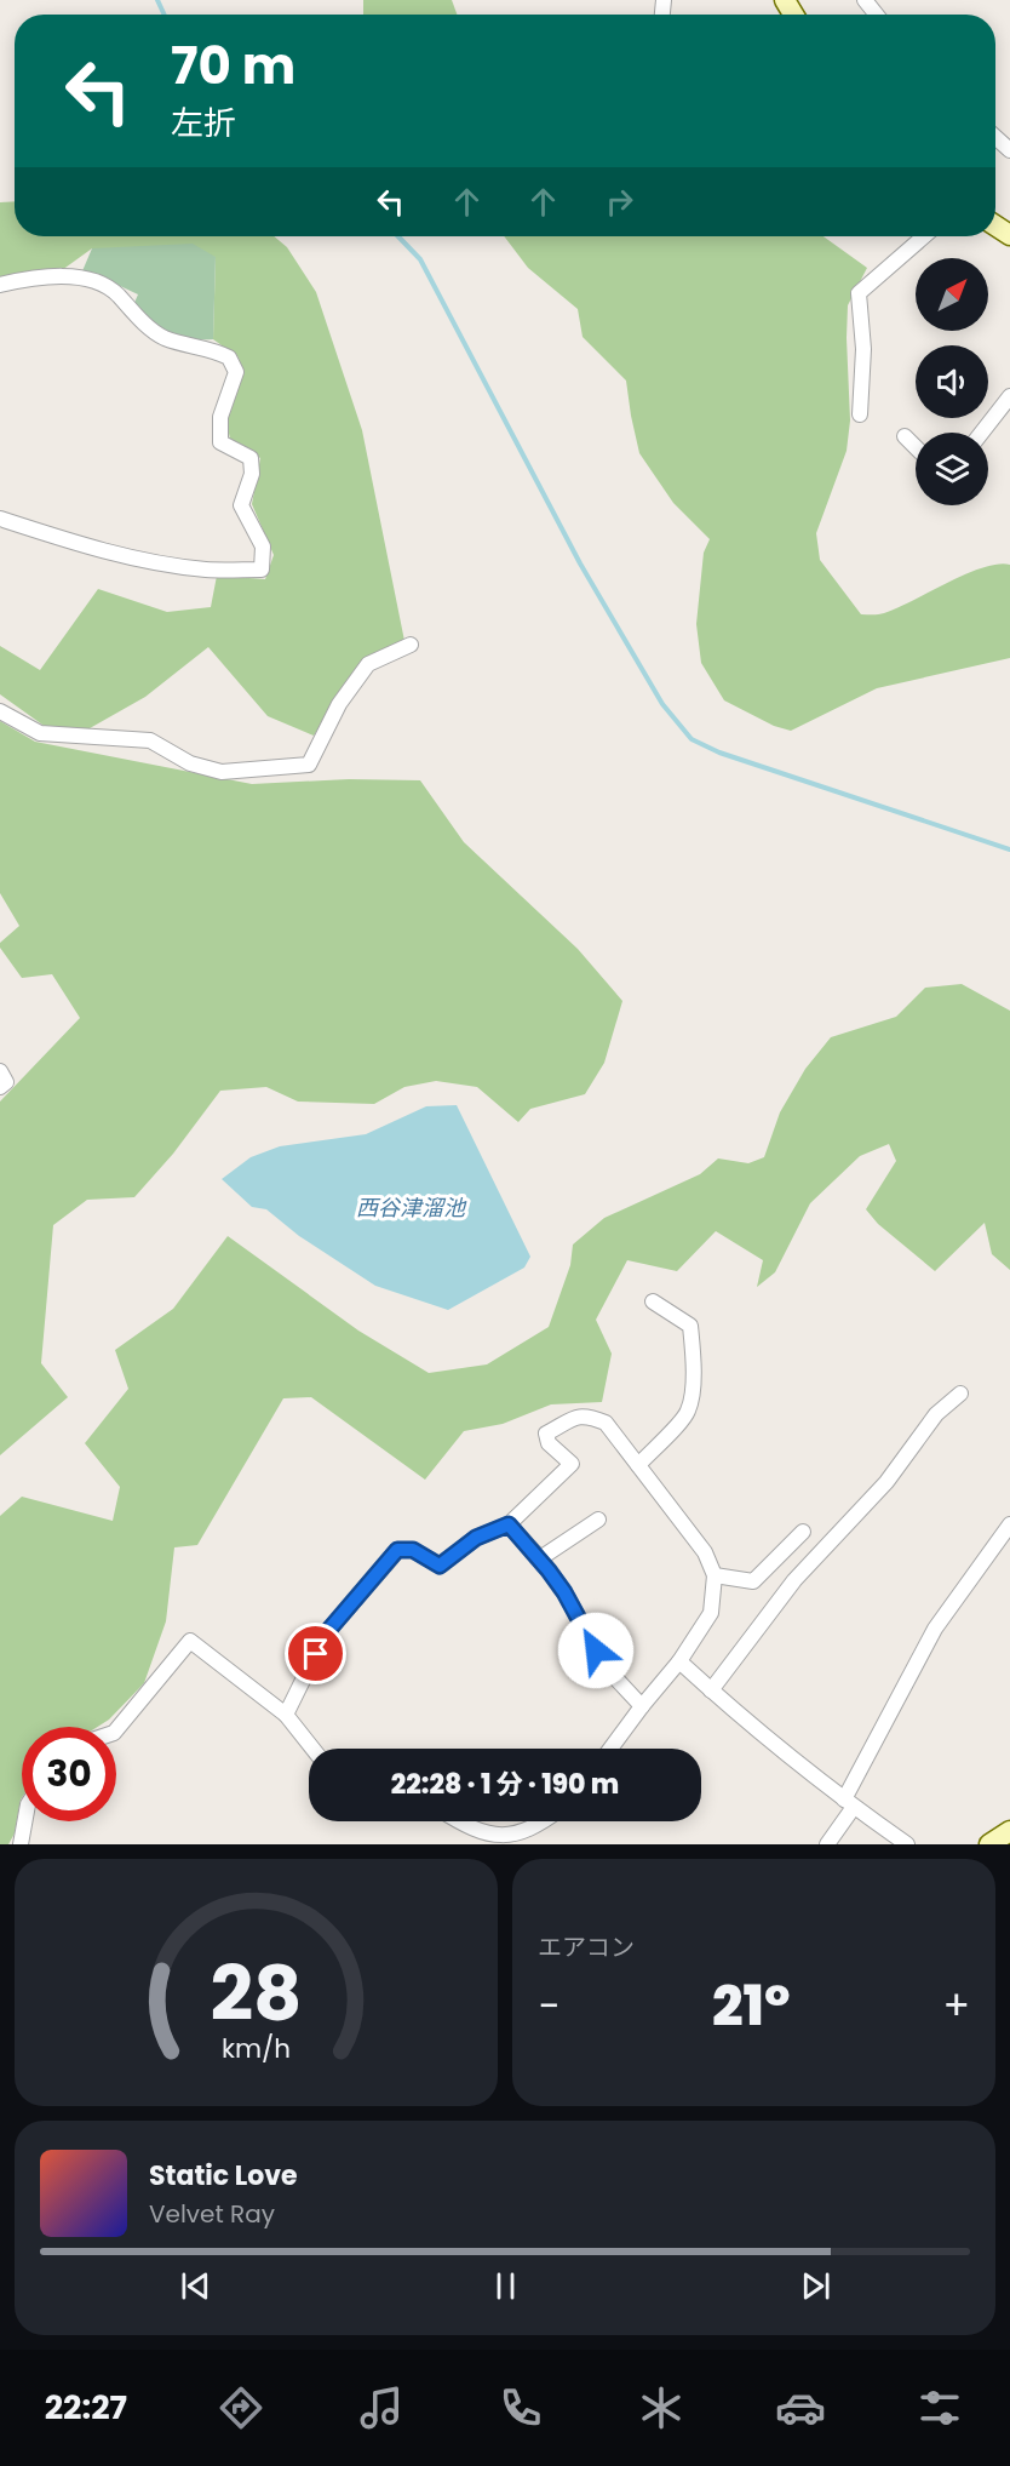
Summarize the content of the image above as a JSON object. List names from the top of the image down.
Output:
{
  "water": ["西谷津溜池"],
  "north": "top right",
  "page": {
    "turn": ["70 m", "左折"],
    "limit": "30",
    "trip": "22:28 · 1 分 · 190 m",
    "tile": "エアコン",
    "heat": ["−", "21°", "+"],
    "song": ["Static Love", "Velvet Ray"],
    "tabs": "22:27",
    "gauge": ["28", "km/h"]
  }
}
